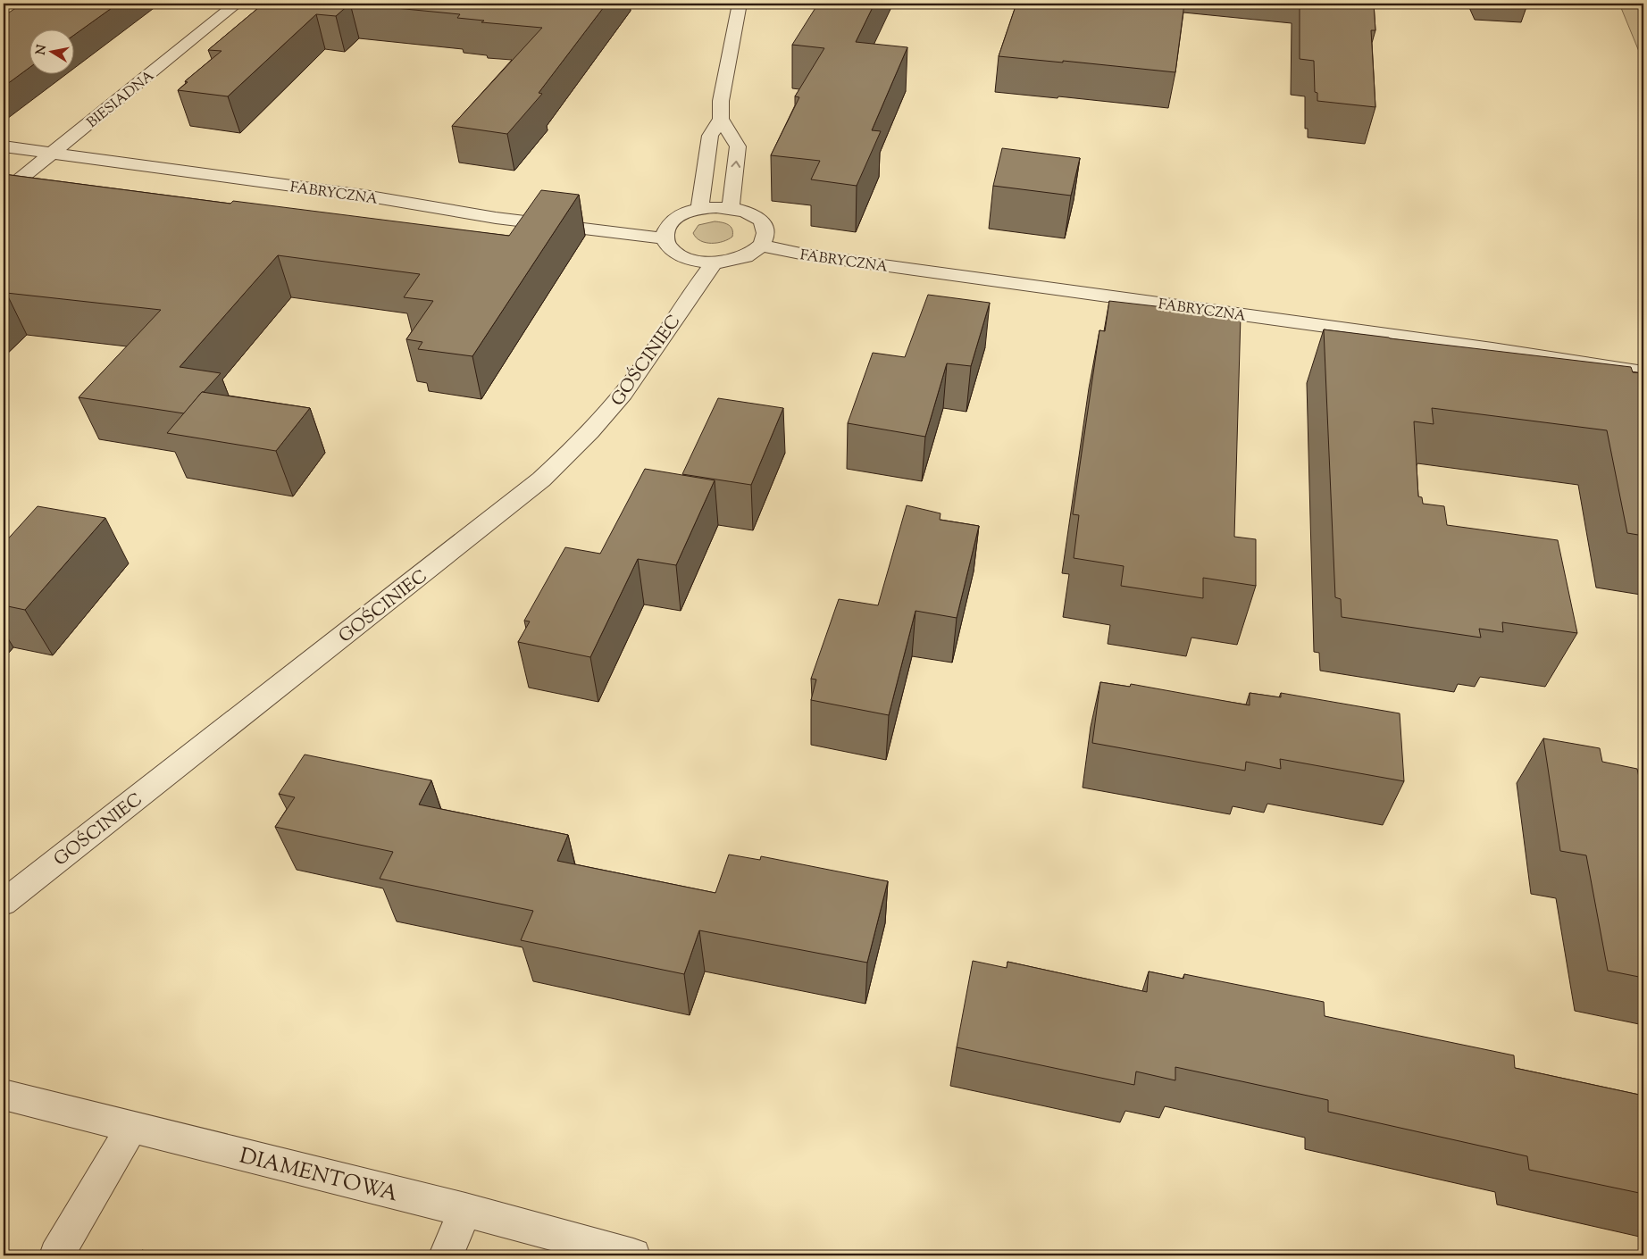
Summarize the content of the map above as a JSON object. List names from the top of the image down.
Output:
{
  "streets": {
    "street": [
      "BIESIADNA",
      "FABRYCZNA",
      "GOŚCINIEC",
      "DIAMENTOWA"
    ]
  },
  "crossings": [
    ["BIESIADNA", "FABRYCZNA"]
  ],
  "north": "left"
}
